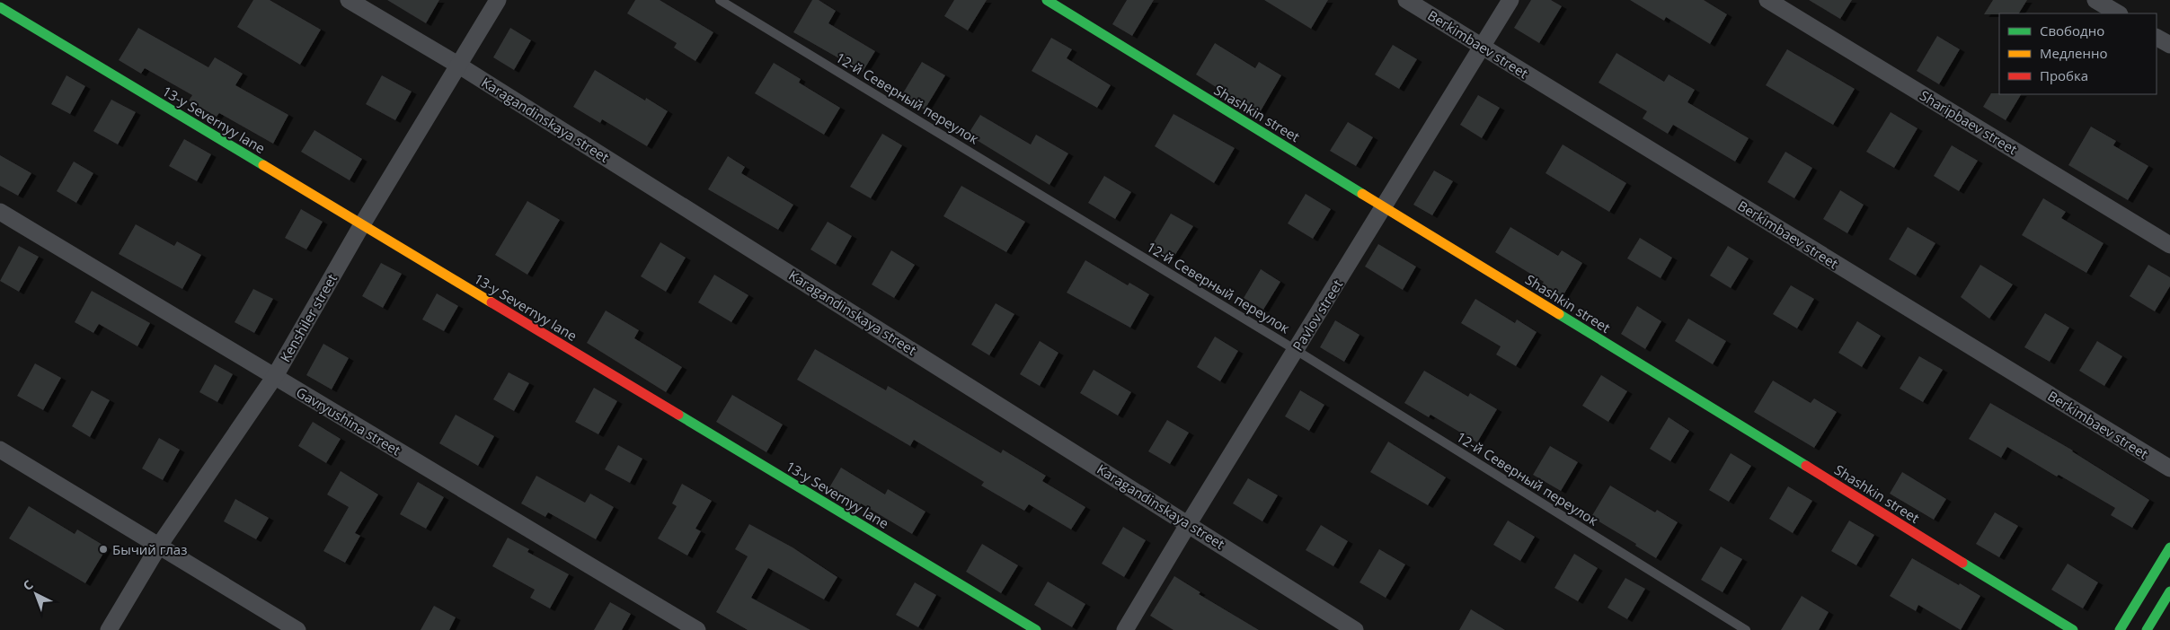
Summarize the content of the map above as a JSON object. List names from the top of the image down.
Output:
{
  "streets": {
    "street": [
      "Berkimbaev street",
      "Shashkin street",
      "13-y Severnyy lane",
      "Karagandinskaya street",
      "Sharipbaev street",
      "Pavlov street",
      "Kenshiler street",
      "Gavryushina street"
    ],
    "lane": ["12-й Северный переулок"]
  },
  "crossings": [
    ["Berkimbaev street", "Pavlov street"],
    ["12-й Северный переулок", "Pavlov street"],
    ["Shashkin street", "Pavlov street"],
    ["13-y Severnyy lane", "Kenshiler street"],
    ["Karagandinskaya street", "Pavlov street"],
    ["Karagandinskaya street", "Kenshiler street"],
    ["Kenshiler street", "Gavryushina street"]
  ],
  "places": ["Бычий глаз"],
  "legend": ["Свободно", "Медленно", "Пробка"],
  "north": "top left"
}
